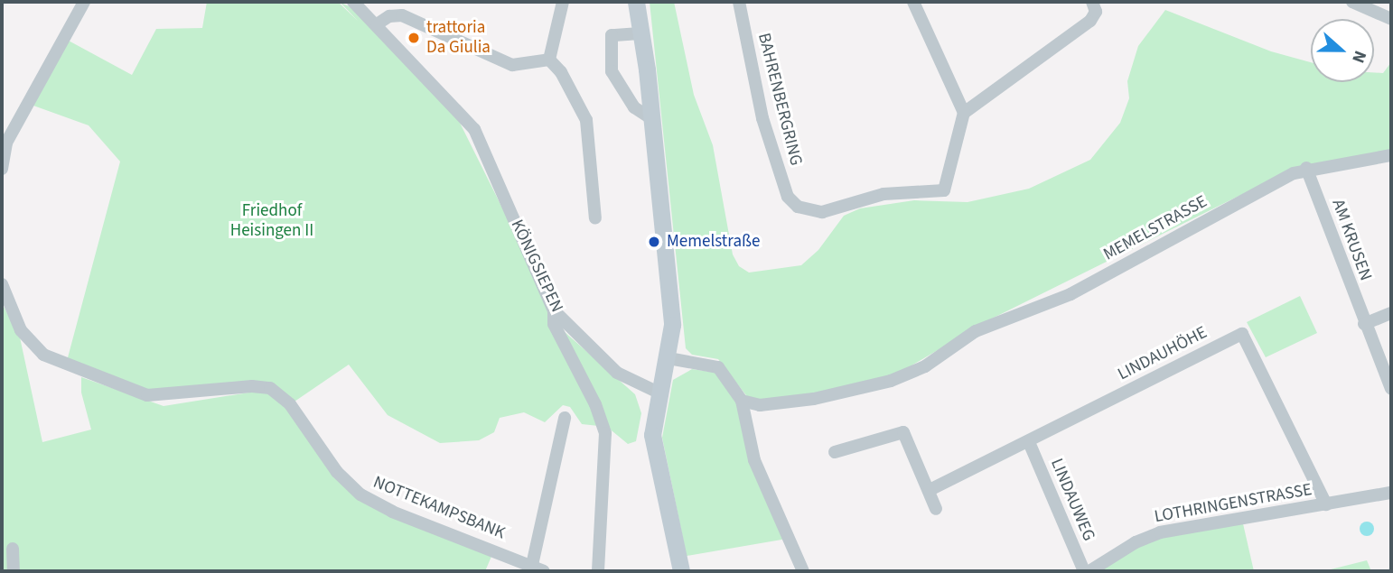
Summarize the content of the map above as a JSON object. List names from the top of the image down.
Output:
{
  "streets": {
    "street": [
      "BAHRENBERGRING",
      "MEMELSTRASSE",
      "AM KRUSEN",
      "KÖNIGSIEPEN",
      "LINDAUHÖHE",
      "LINDAUWEG",
      "LOTHRINGENSTRASSE",
      "NOTTEKAMPSBANK"
    ]
  },
  "crossings": [
    ["MEMELSTRASSE", "AM KRUSEN"],
    ["LINDAUHÖHE", "LINDAUWEG"],
    ["LINDAUHÖHE", "LOTHRINGENSTRASSE"],
    ["LINDAUWEG", "LOTHRINGENSTRASSE"]
  ],
  "parks": ["Friedhof Heisingen II"],
  "places": ["trattoria Da Giulia", "Memelstraße"],
  "north": "right"
}
